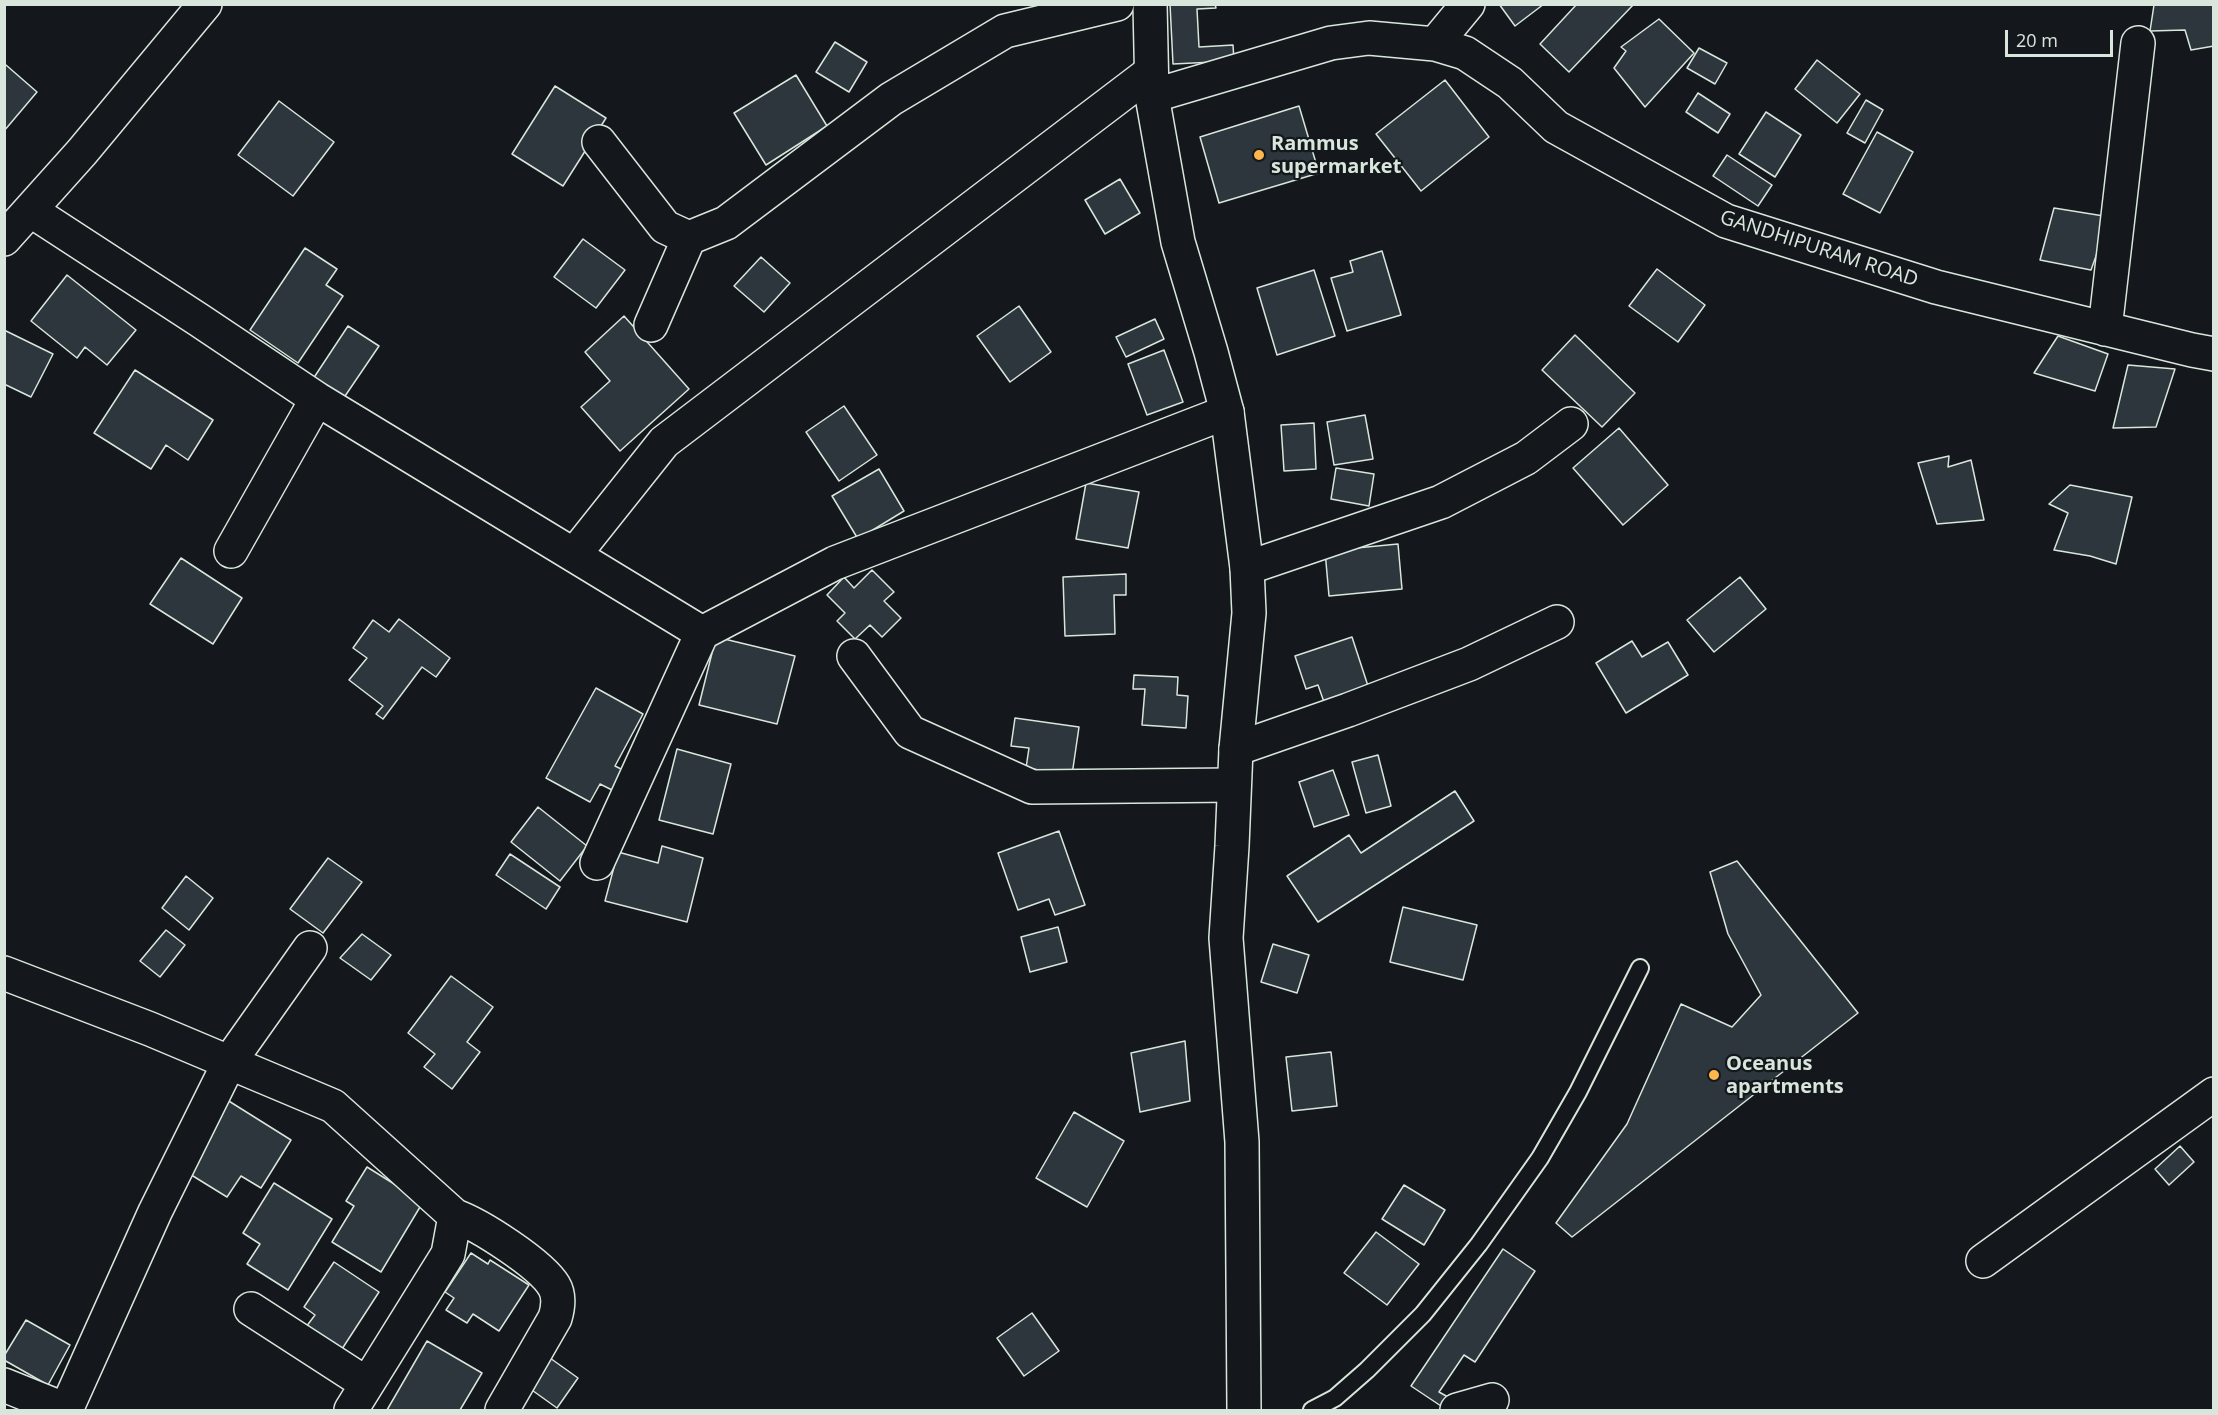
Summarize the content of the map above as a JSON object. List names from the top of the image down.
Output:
{
  "streets": {
    "street": ["GANDHIPURAM ROAD"]
  },
  "places": ["Rammus supermarket", "Oceanus apartments"],
  "scale_bar": "20 m"
}
